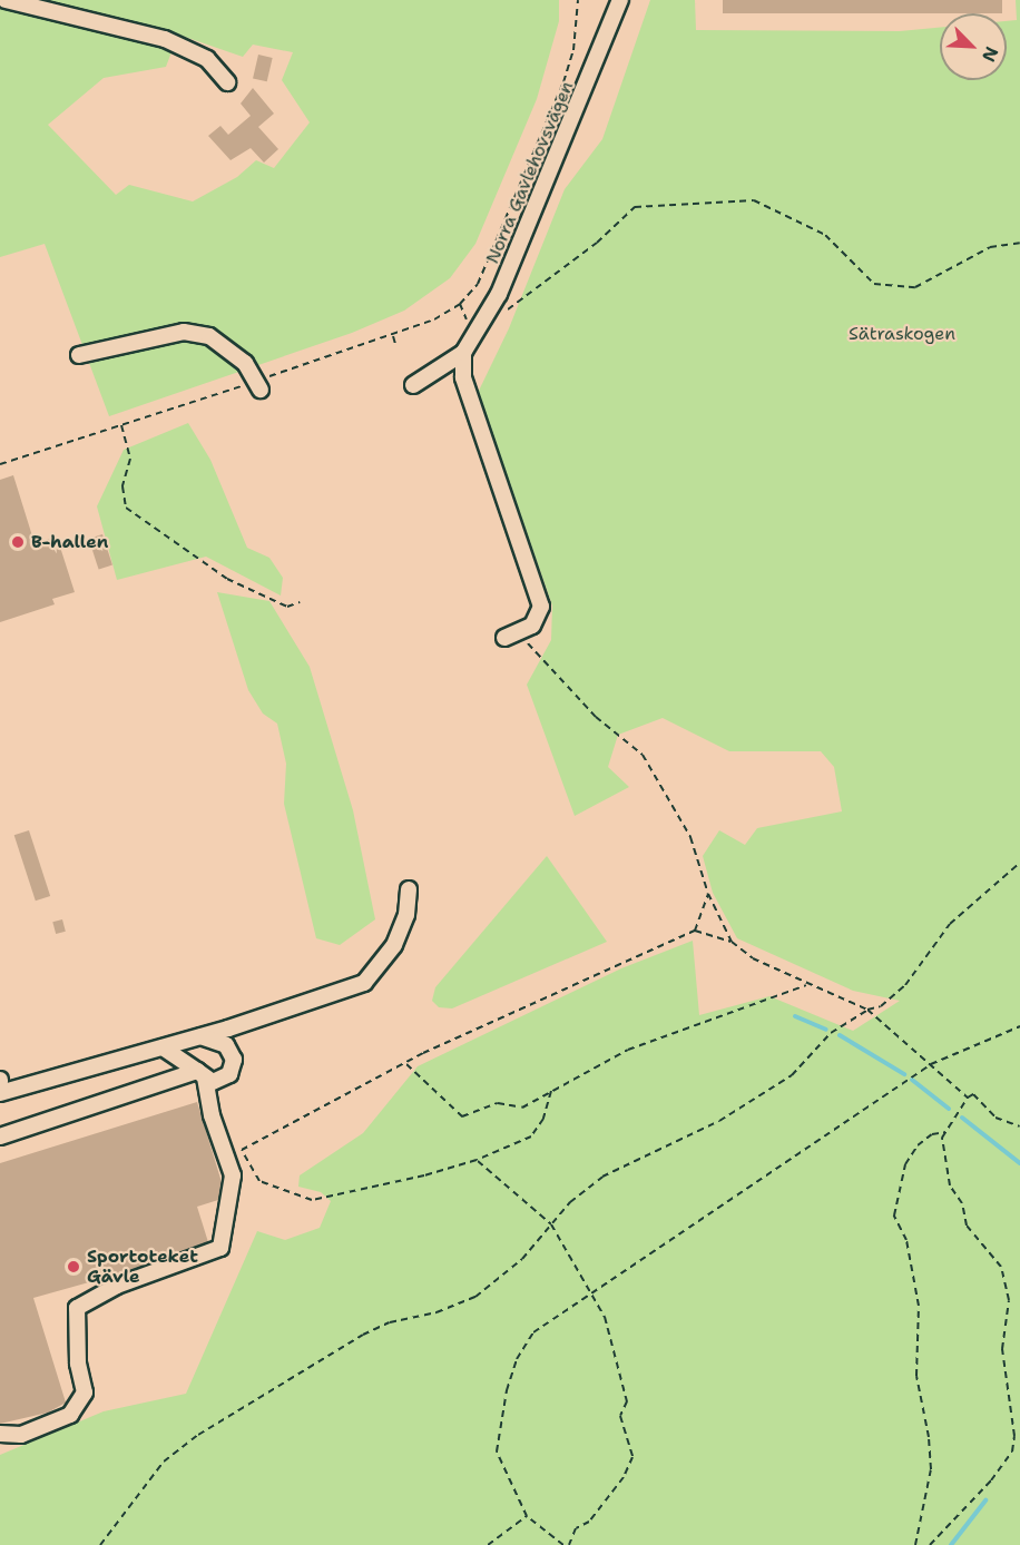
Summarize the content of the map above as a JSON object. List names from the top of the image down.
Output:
{
  "streets": {
    "street": ["Norra Gavlehovsvägen"]
  },
  "parks": ["Sätraskogen"],
  "places": ["B-hallen", "Sportoteket Gävle"],
  "north": "bottom right"
}
